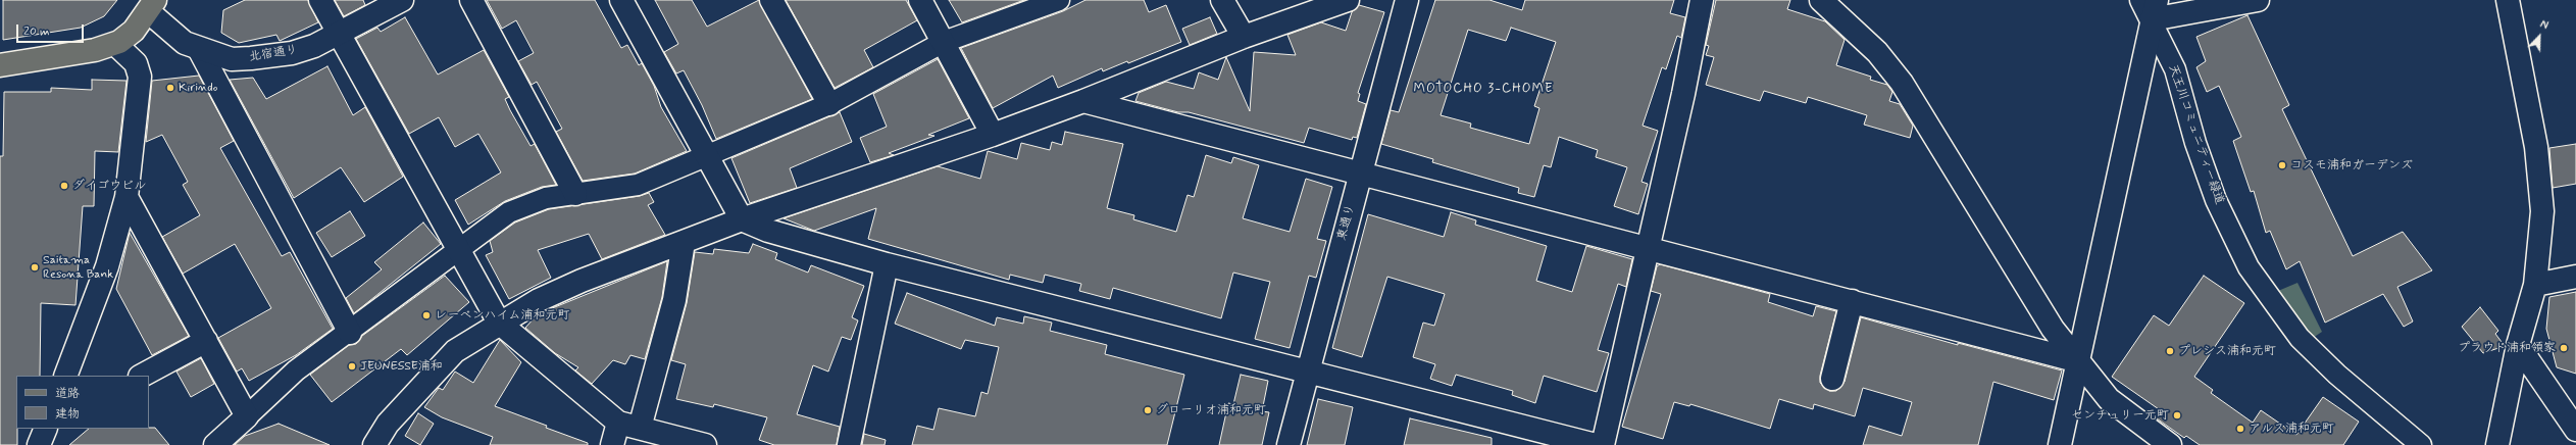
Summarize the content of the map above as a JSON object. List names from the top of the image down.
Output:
{
  "streets": {
    "street": ["北宿通り", "天王川コミュニティー緑道", "東通り"]
  },
  "districts": ["MOTOCHO 3-CHOME"],
  "places": [
    "Kirindo",
    "コスモ浦和ガーデンズ",
    "ダイゴウビル",
    "Saitama Resona Bank",
    "レーベンハイム浦和元町",
    "プラウド浦和領家",
    "プレシス浦和元町",
    "JEUNESSE浦和",
    "グローリオ浦和元町",
    "センチュリー元町",
    "アルス浦和元町"
  ],
  "legend": ["道路", "建物"],
  "scale_bar": "20 m",
  "north": "top right"
}
